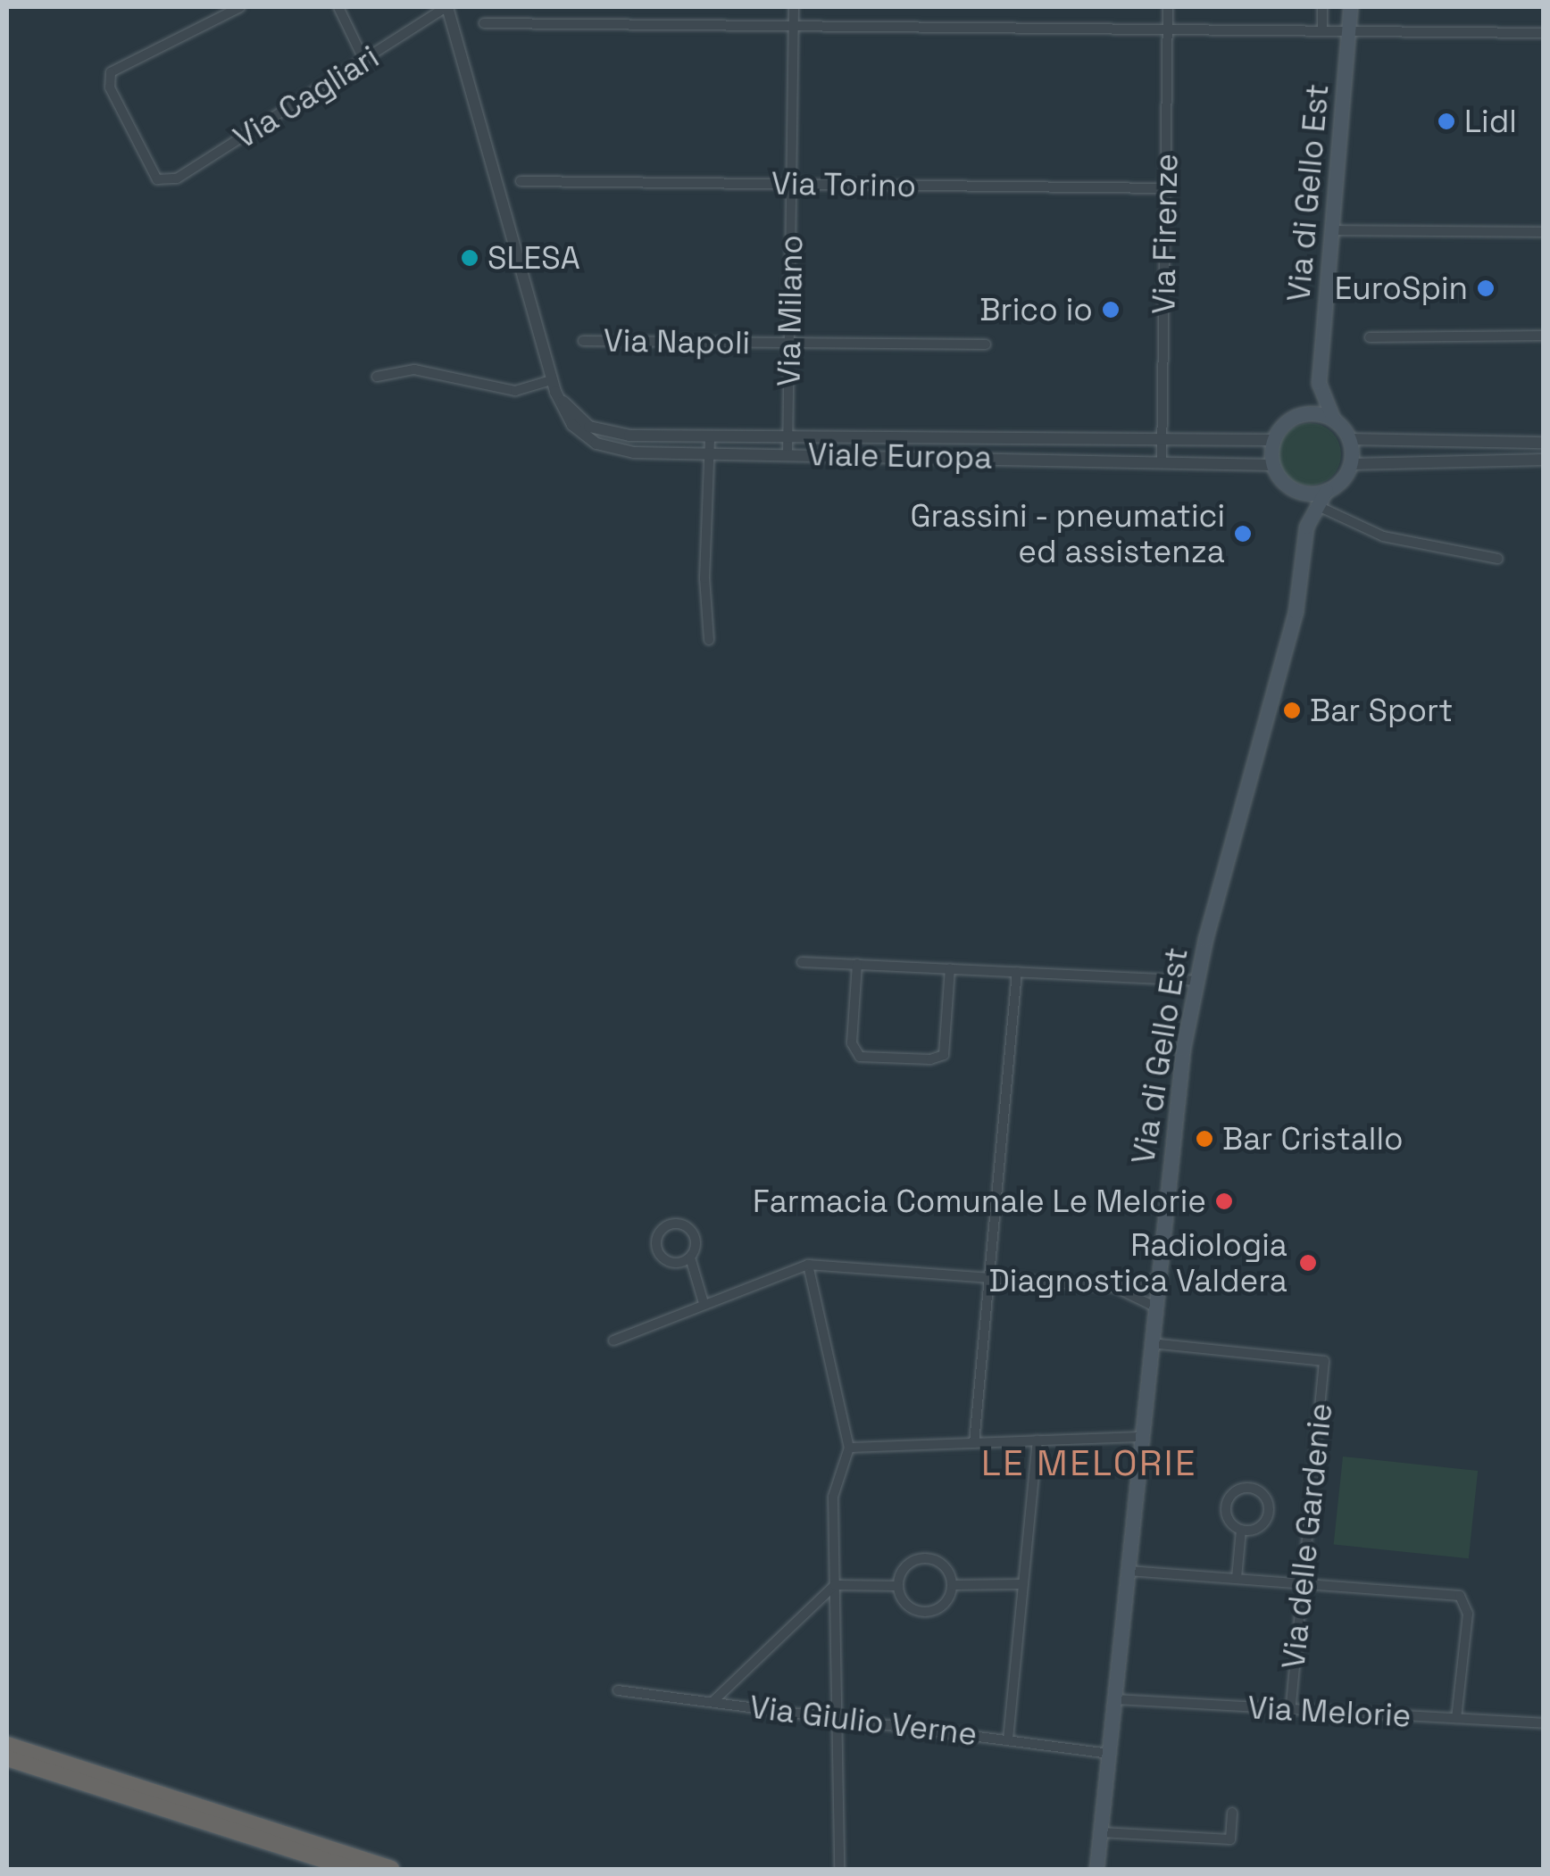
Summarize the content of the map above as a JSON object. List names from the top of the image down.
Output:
{
  "streets": {
    "main road": ["Via di Gello Est"],
    "street": [
      "Via Cagliari",
      "Via Torino",
      "Via Firenze",
      "Via Milano",
      "Via Napoli",
      "Viale Europa",
      "Via delle Gardenie",
      "Via Melorie",
      "Via Giulio Verne"
    ]
  },
  "crossings": [
    ["Via Cagliari", "Viale Europa"],
    ["Via Torino", "Via Firenze"],
    ["Via Torino", "Via Milano"],
    ["Via di Gello Est", "Viale Europa"],
    ["Via di Gello Est", "Via delle Gardenie"],
    ["Via di Gello Est", "Via Melorie"],
    ["Via di Gello Est", "Via Giulio Verne"],
    ["Via Firenze", "Viale Europa"],
    ["Via Milano", "Via Napoli"],
    ["Via Milano", "Viale Europa"],
    ["Via delle Gardenie", "Via Melorie"]
  ],
  "districts": ["LE MELORIE"],
  "places": [
    "Lidl",
    "SLESA",
    "EuroSpin",
    "Brico io",
    "Grassini - pneumatici ed assistenza",
    "Bar Sport",
    "Bar Cristallo",
    "Farmacia Comunale Le Melorie",
    "Radiologia Diagnostica Valdera"
  ]
}
